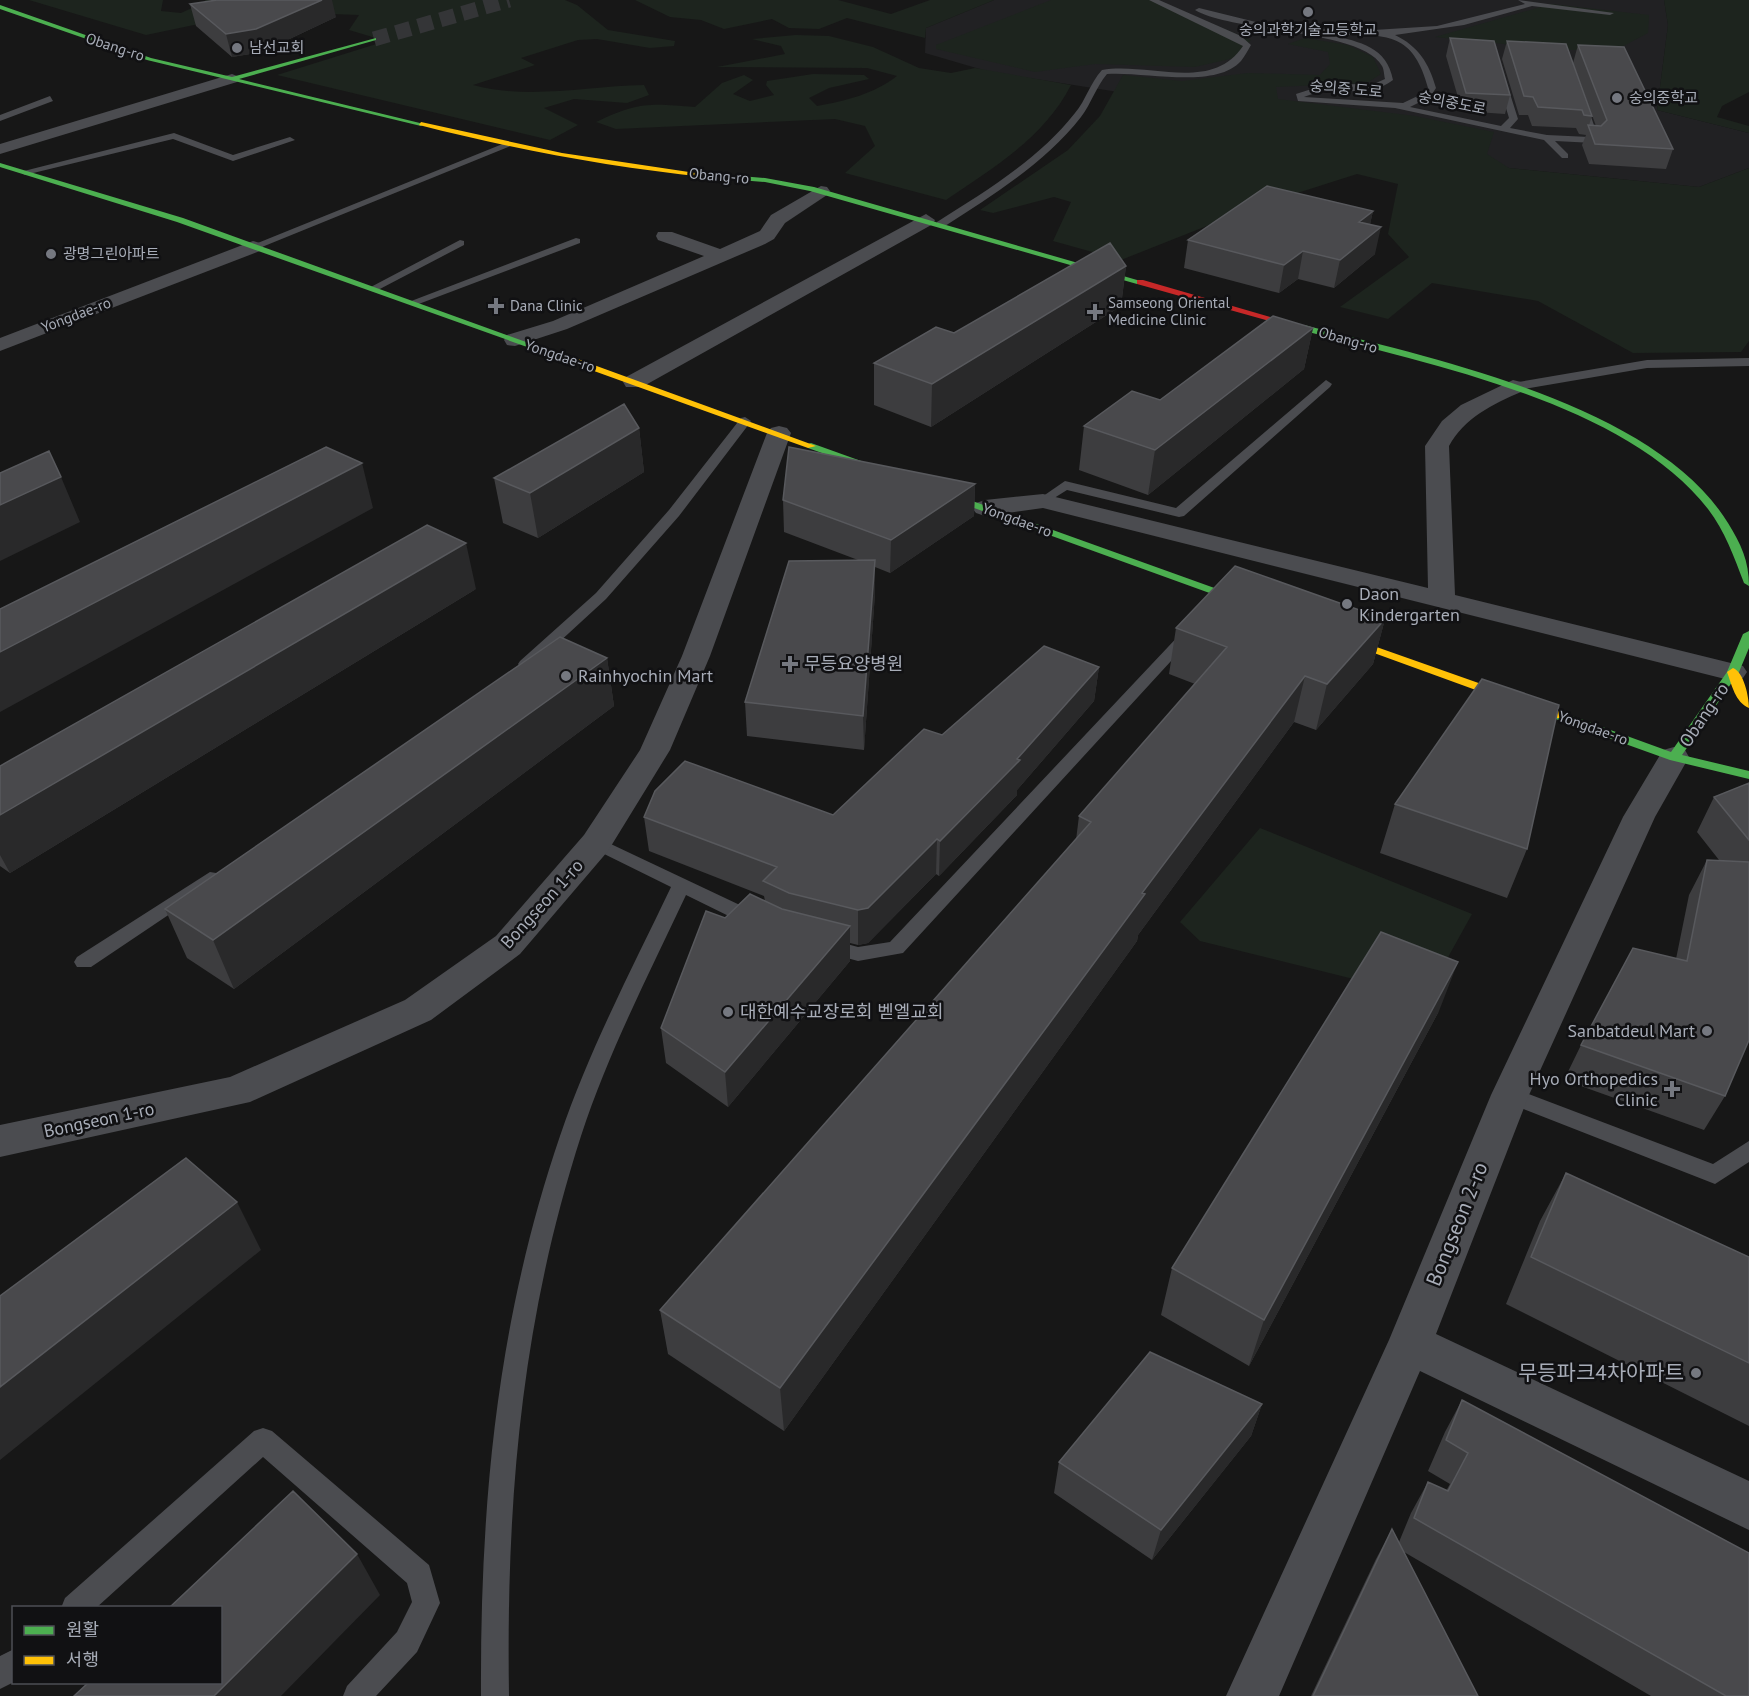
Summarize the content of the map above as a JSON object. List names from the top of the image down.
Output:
{
  "streets": {
    "main road": ["Obang-ro", "Yongdae-ro"],
    "street": ["Bongseon 1-ro", "Bongseon 2-ro"],
    "lane": ["숭의중 도로", "숭의중도로"]
  },
  "crossings": [
    ["Obang-ro", "Yongdae-ro"],
    ["Obang-ro", "Bongseon 2-ro"],
    ["숭의중 도로", "숭의중도로"],
    ["Yongdae-ro", "Bongseon 1-ro"],
    ["Yongdae-ro", "Bongseon 2-ro"]
  ],
  "places": {
    "other": [
      "숭의과학기술고등학교",
      "남선교회",
      "숭의중학교",
      "광명그린아파트",
      "Daon Kindergarten",
      "Rainhyochin Mart",
      "대한예수교장로회 벧엘교회",
      "Sanbatdeul Mart",
      "무등파크4차아파트"
    ],
    "health": [
      "Dana Clinic",
      "Samseong Oriental Medicine Clinic",
      "무등요양병원",
      "Hyo Orthopedics Clinic"
    ]
  },
  "legend": ["원활", "서행"]
}
